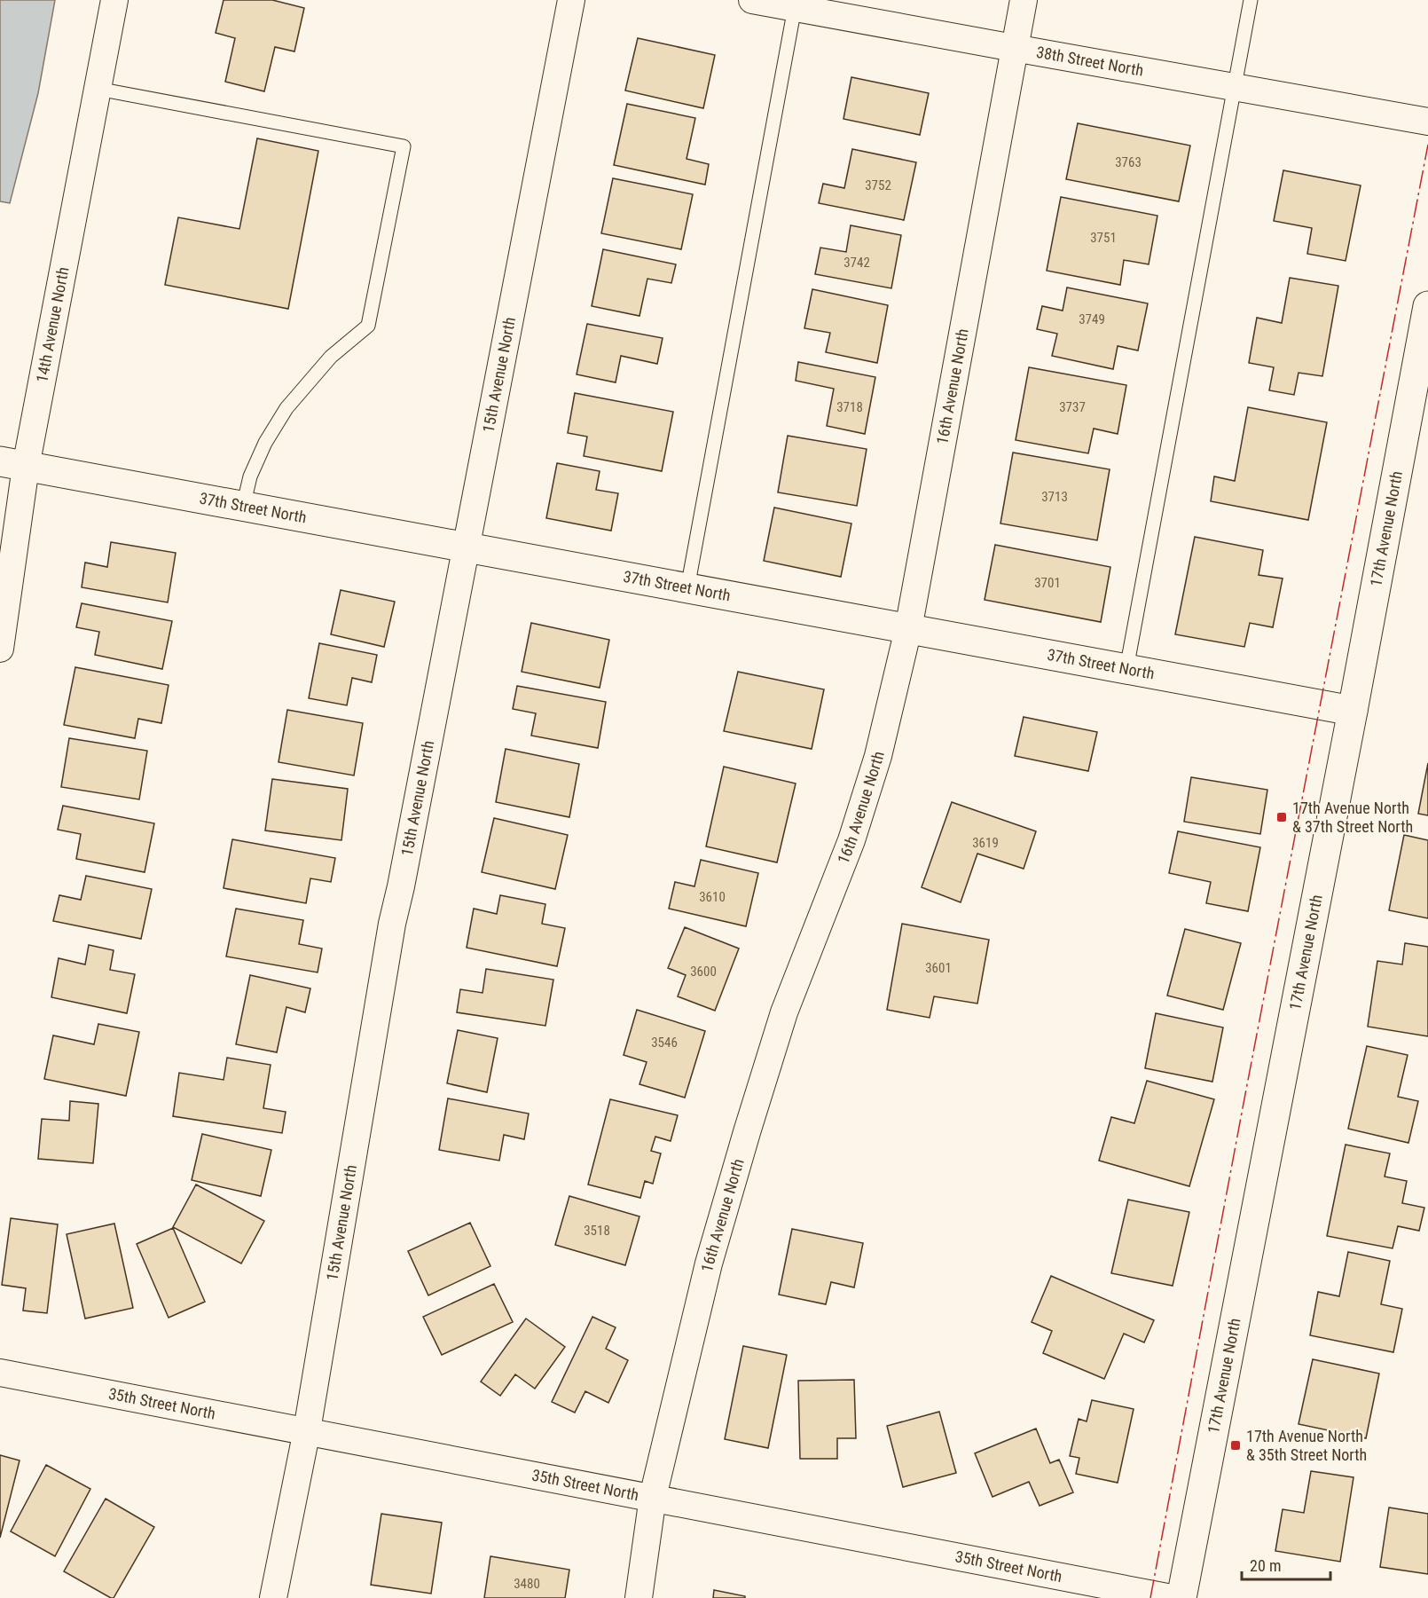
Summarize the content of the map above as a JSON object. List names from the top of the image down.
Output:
{
  "streets": {
    "street": [
      "38th Street North",
      "14th Avenue North",
      "15th Avenue North",
      "16th Avenue North",
      "37th Street North",
      "17th Avenue North",
      "35th Street North"
    ]
  },
  "crossings": [
    ["38th Street North", "16th Avenue North"],
    ["14th Avenue North", "37th Street North"],
    ["15th Avenue North", "37th Street North"],
    ["15th Avenue North", "35th Street North"],
    ["16th Avenue North", "37th Street North"],
    ["16th Avenue North", "35th Street North"],
    ["37th Street North", "17th Avenue North"]
  ],
  "places": {
    "transit": ["17th Avenue North & 37th Street North", "17th Avenue North & 35th Street North"]
  },
  "house_numbers": [
    "3763",
    "3752",
    "3751",
    "3742",
    "3749",
    "3718",
    "3737",
    "3713",
    "3701",
    "3619",
    "3610",
    "3601",
    "3600",
    "3546",
    "3518",
    "3480"
  ],
  "scale_bar": "20 m"
}
